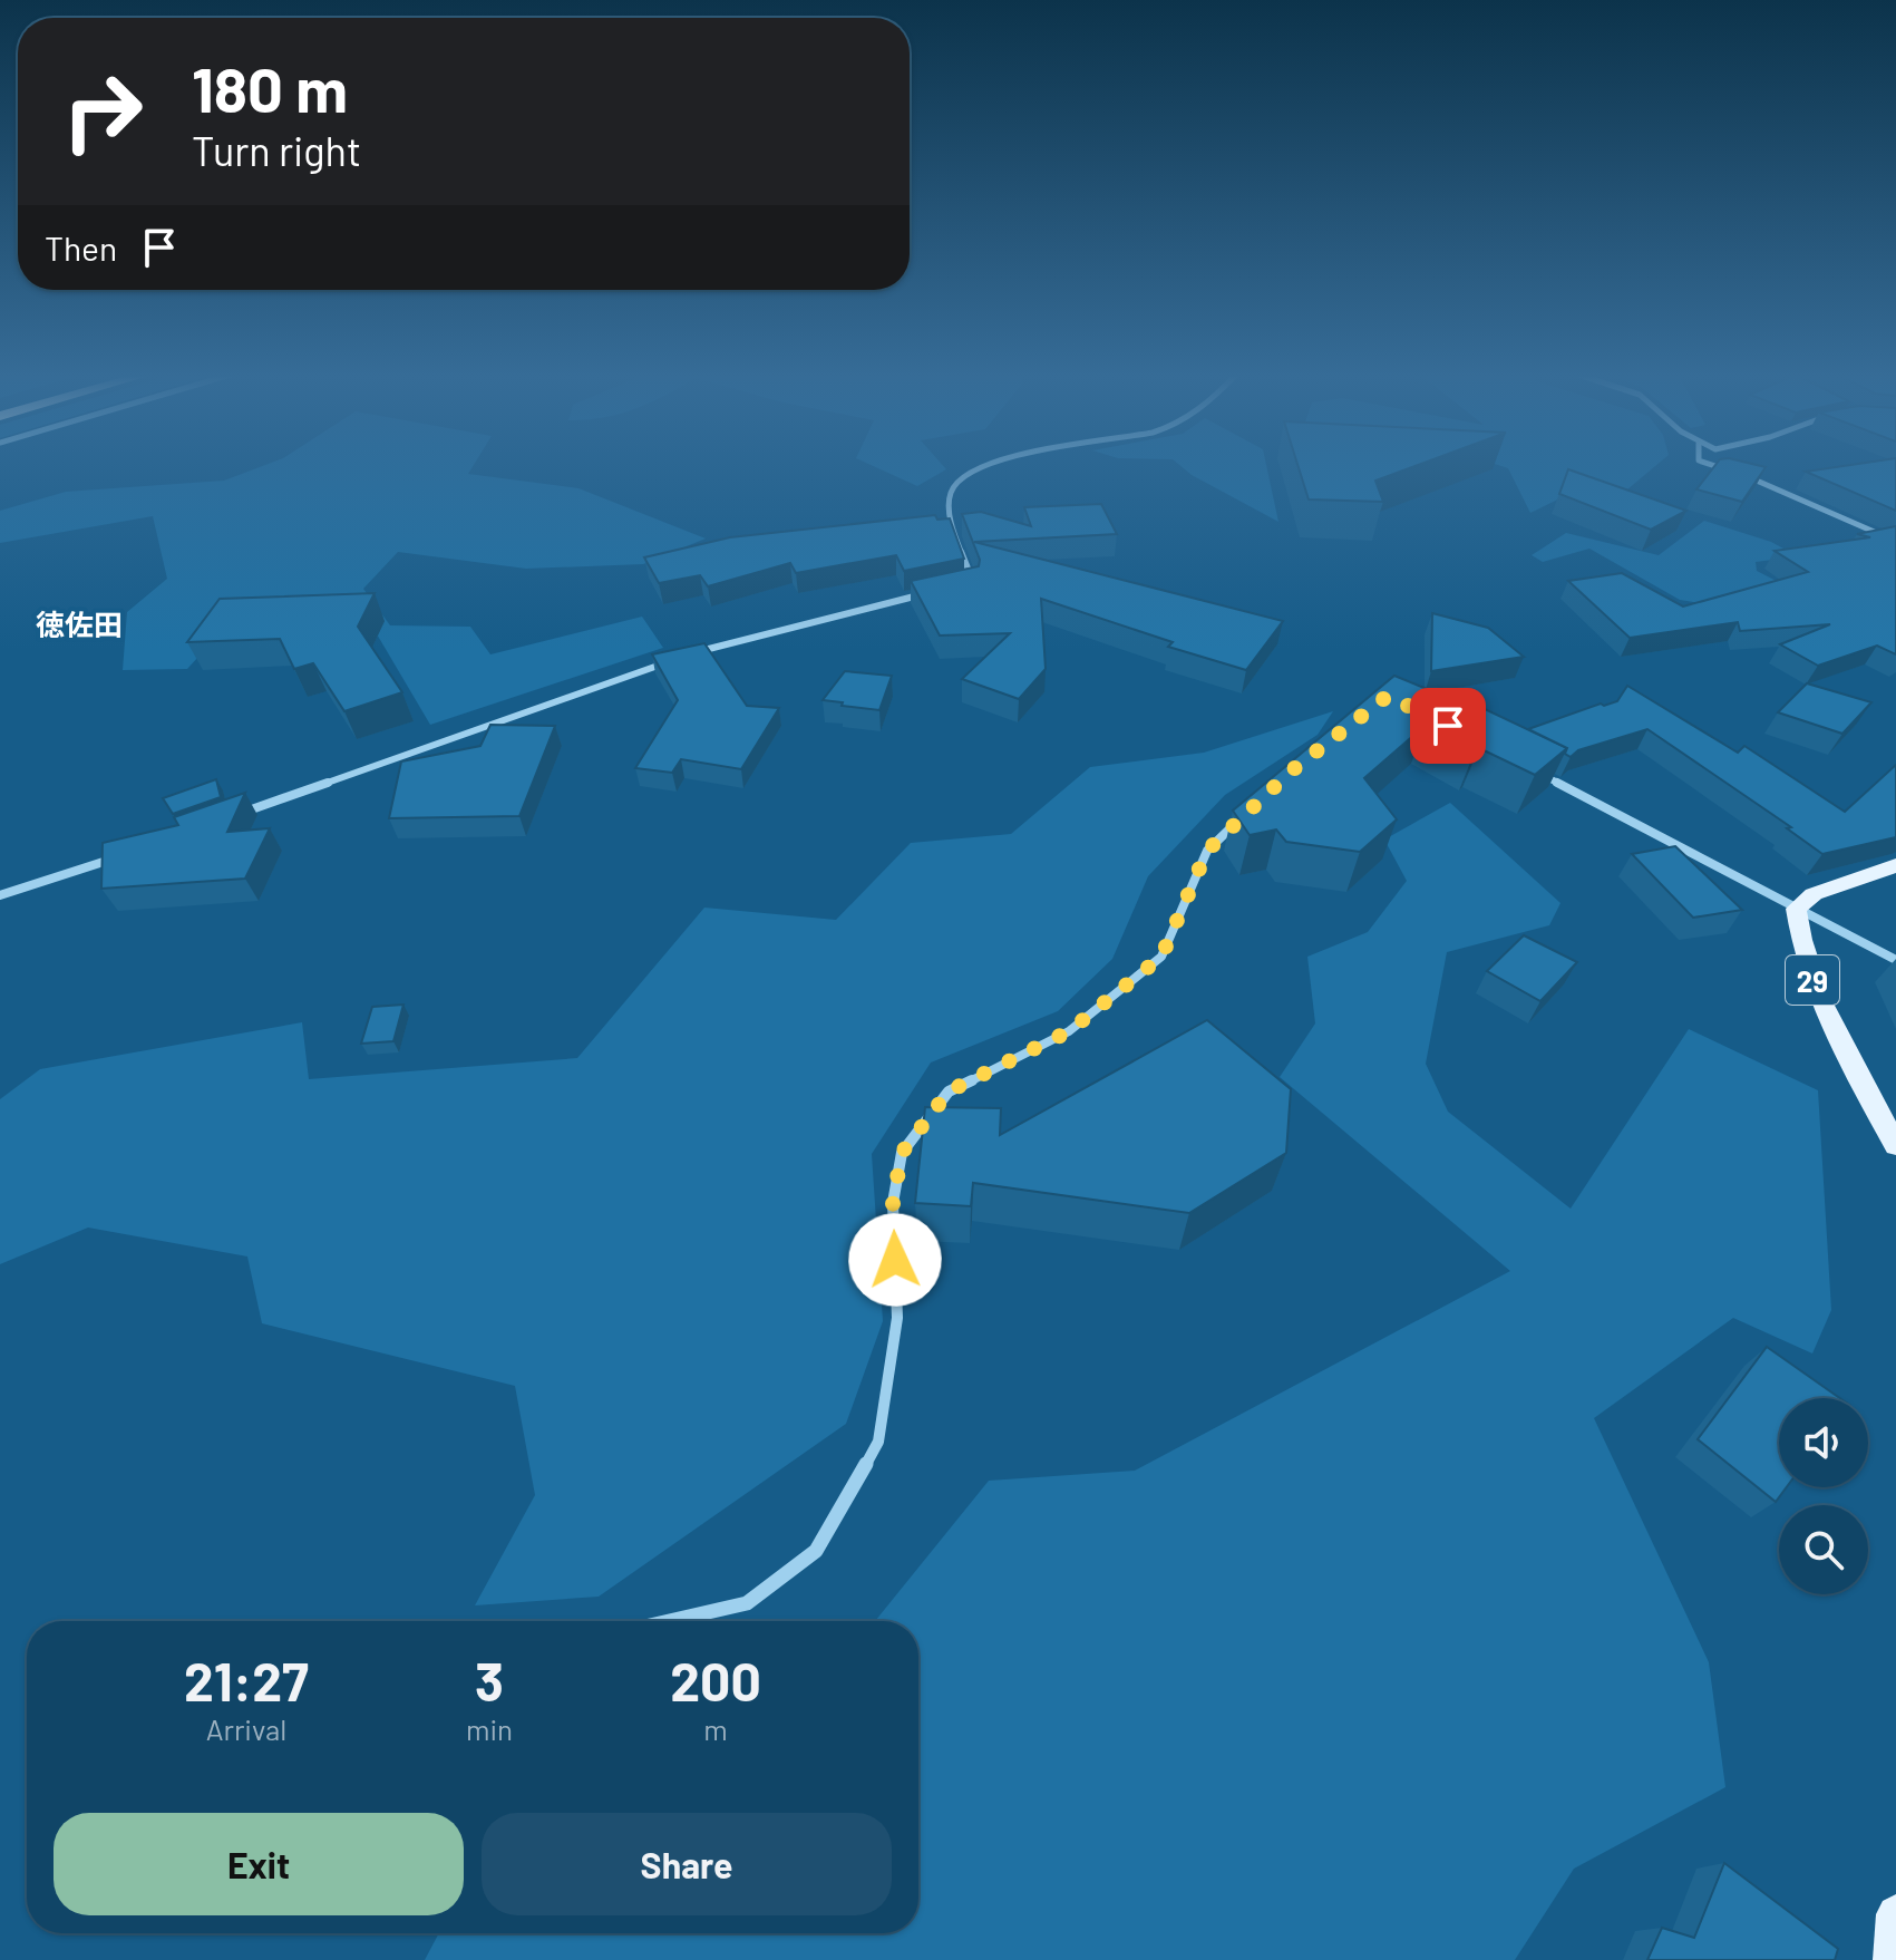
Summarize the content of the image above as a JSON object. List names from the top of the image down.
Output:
{
  "streets": {
    "main road": ["29"]
  },
  "districts": ["徳佐田"],
  "page": {
    "turn": ["180 m", "Turn right"],
    "then": "Then",
    "eta": [
      "21:27",
      "Arrival",
      "3",
      "min",
      "200",
      "m"
    ],
    "buttons": ["Exit", "Share"]
  }
}
